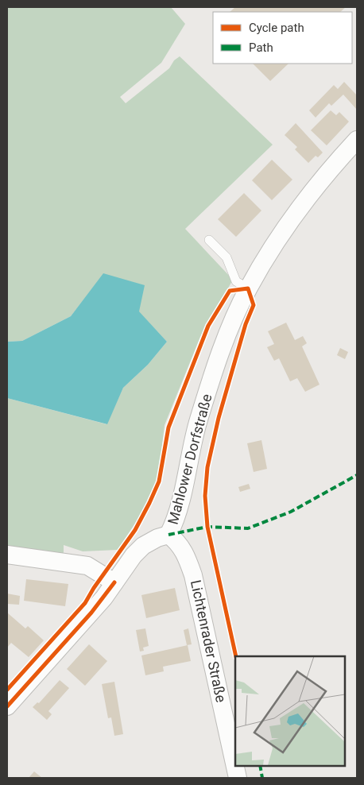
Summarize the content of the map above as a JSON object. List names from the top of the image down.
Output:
{
  "streets": {
    "street": ["Mahlower Dorfstraße", "Lichtenrader Straße"]
  },
  "crossings": [
    ["Mahlower Dorfstraße", "Lichtenrader Straße"]
  ],
  "legend": ["Cycle path", "Path"]
}
